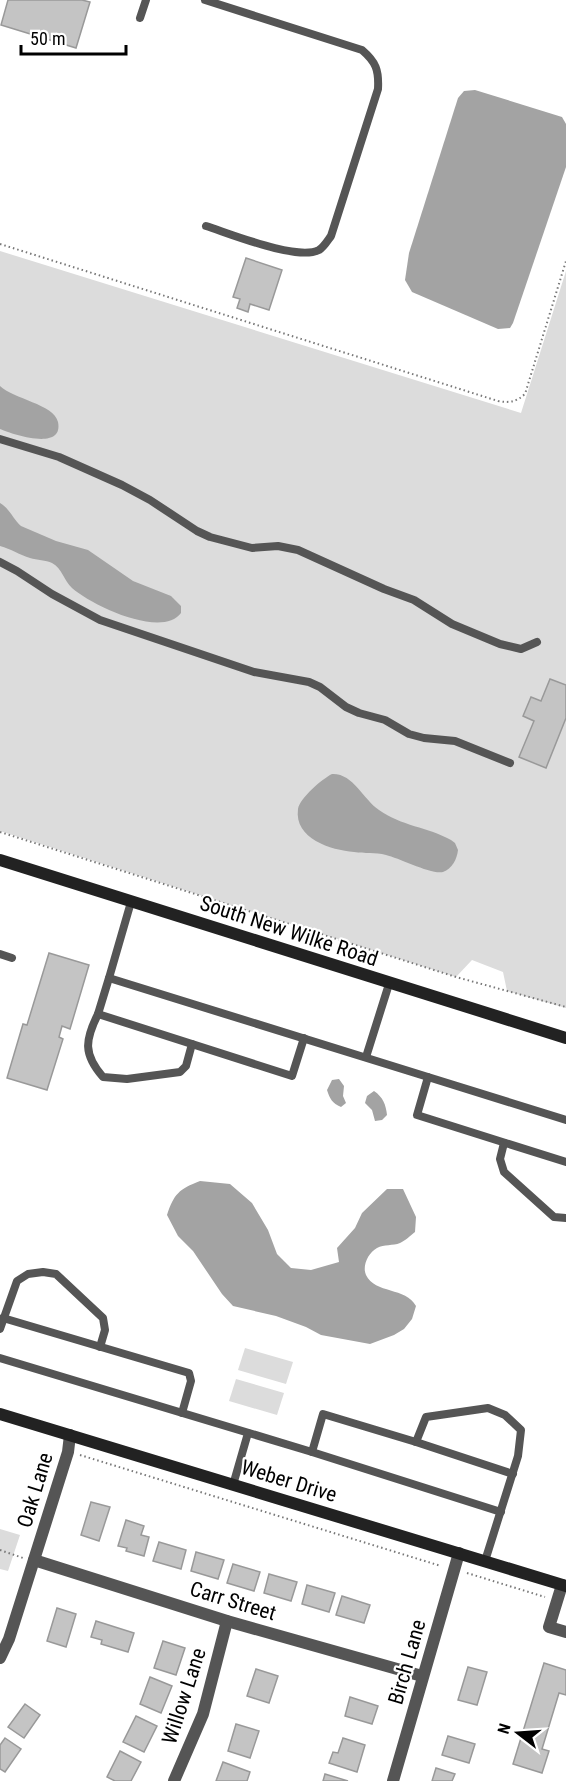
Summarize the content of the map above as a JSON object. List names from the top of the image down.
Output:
{
  "streets": {
    "main road": ["South New Wilke Road", "Weber Drive"],
    "street": [
      "Oak Lane",
      "Carr Street",
      "Birch Lane",
      "Willow Lane"
    ]
  },
  "crossings": [
    ["Weber Drive", "Oak Lane"],
    ["Weber Drive", "Birch Lane"],
    ["Oak Lane", "Carr Street"],
    ["Carr Street", "Birch Lane"],
    ["Carr Street", "Willow Lane"]
  ],
  "scale_bar": "50 m",
  "north": "left"
}
